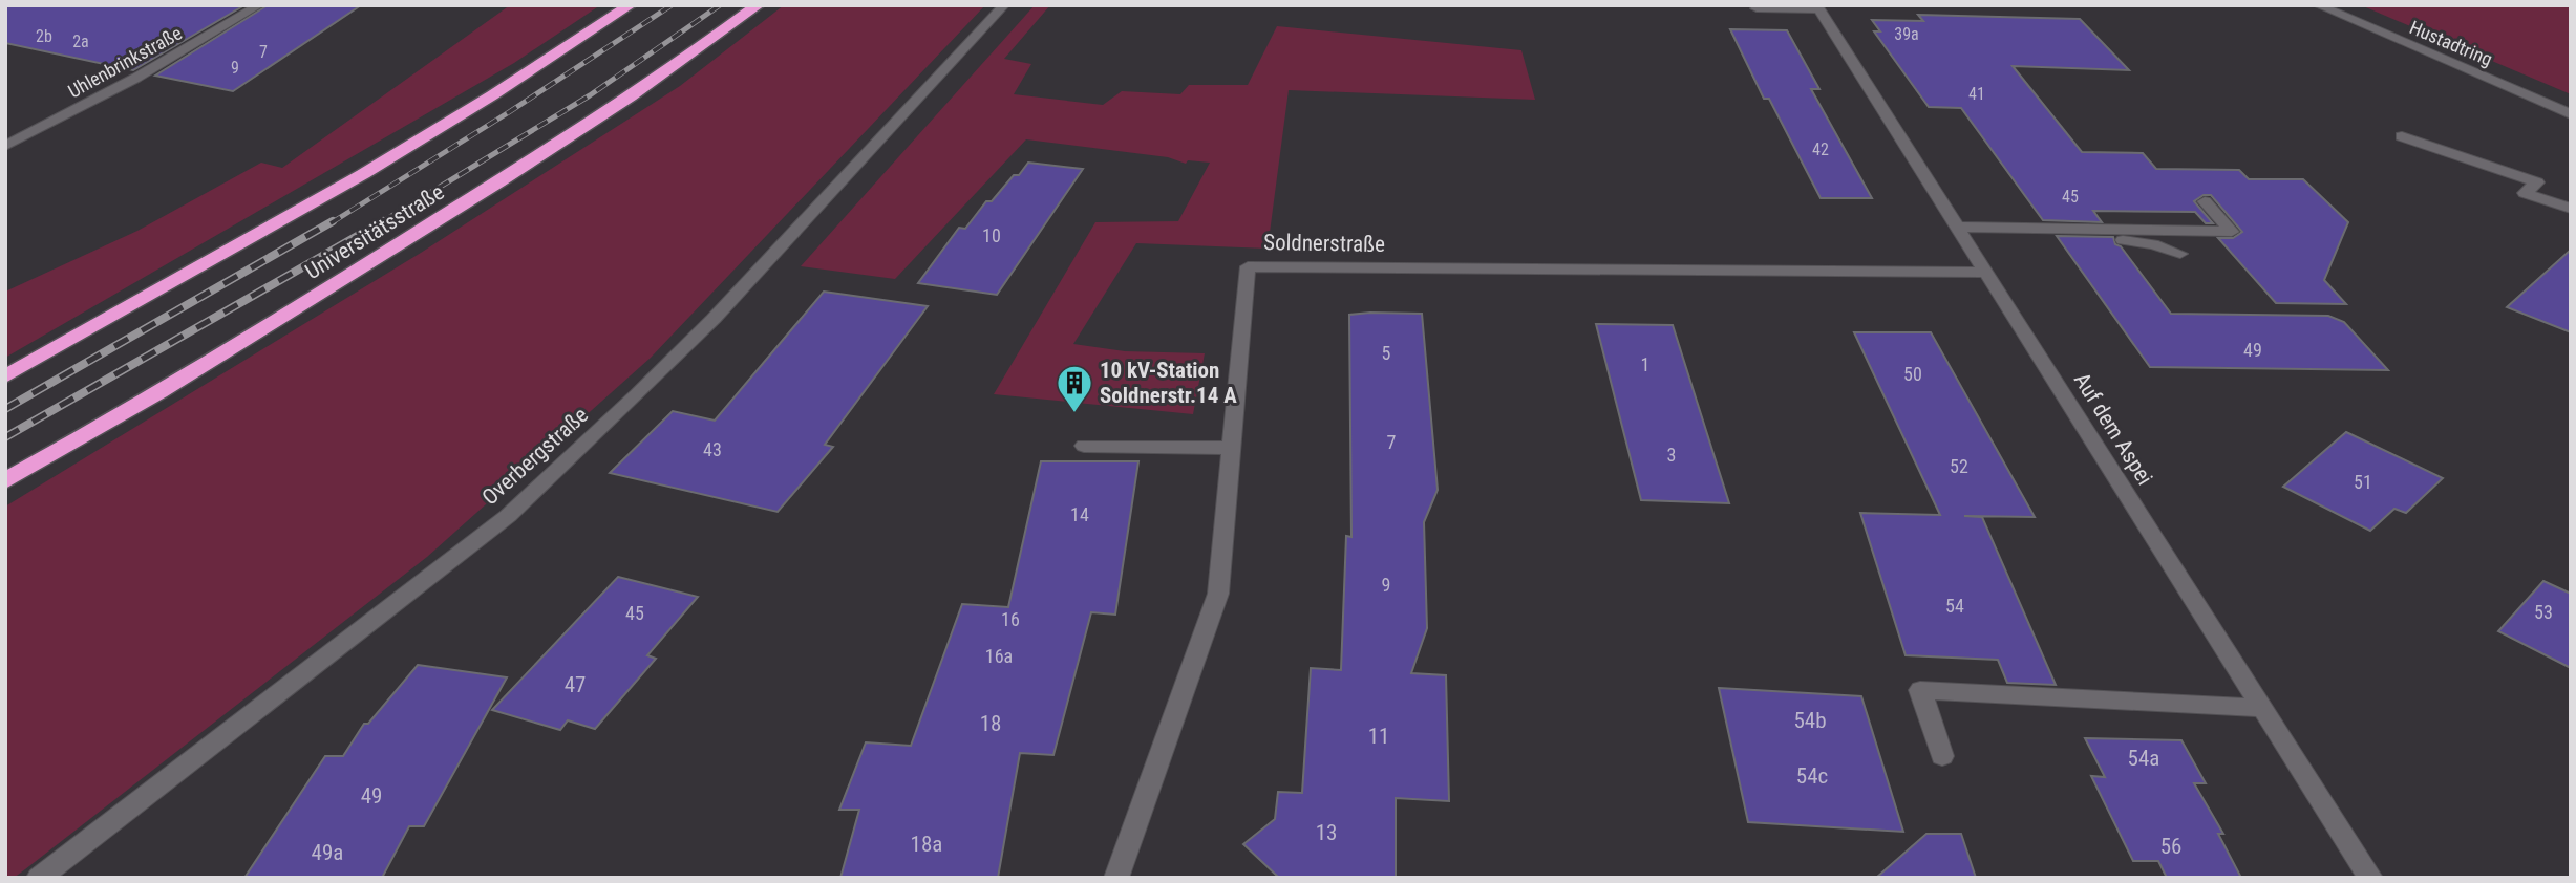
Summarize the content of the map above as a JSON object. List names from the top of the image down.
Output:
{
  "streets": {
    "highway": ["Universitätsstraße"],
    "street": [
      "Hustadtring",
      "Uhlenbrinkstraße",
      "Soldnerstraße",
      "Auf dem Aspei",
      "Overbergstraße"
    ]
  },
  "crossings": [
    ["Soldnerstraße", "Auf dem Aspei"]
  ],
  "places": {
    "building": ["10 kV-Station Soldnerstr.14 A"]
  },
  "house_numbers": [
    "39a",
    "2b",
    "2a",
    "7",
    "9",
    "41",
    "42",
    "45",
    "10",
    "49",
    "5",
    "1",
    "50",
    "7",
    "43",
    "3",
    "52",
    "51",
    "14",
    "9",
    "54",
    "53",
    "45",
    "16",
    "16a",
    "47",
    "54b",
    "18",
    "11",
    "54a",
    "54c",
    "49",
    "13",
    "18a",
    "56",
    "49a"
  ]
}
